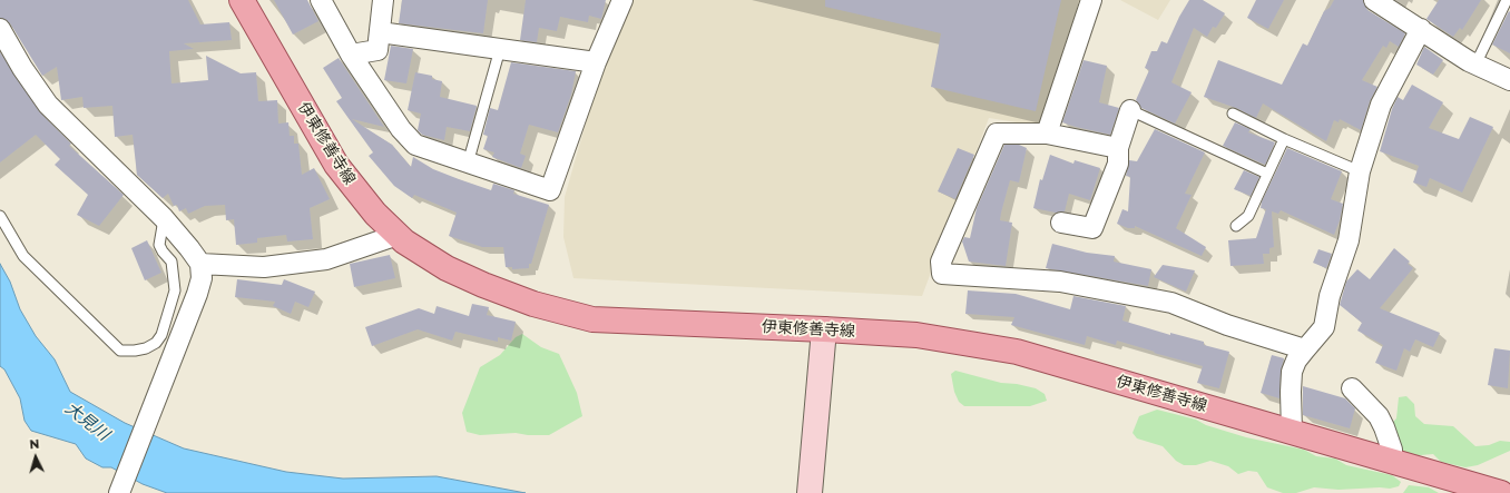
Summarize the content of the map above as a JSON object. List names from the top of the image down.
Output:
{
  "streets": {
    "main road": ["伊東修善寺線"]
  },
  "water": ["大見川"],
  "north": "top"
}
